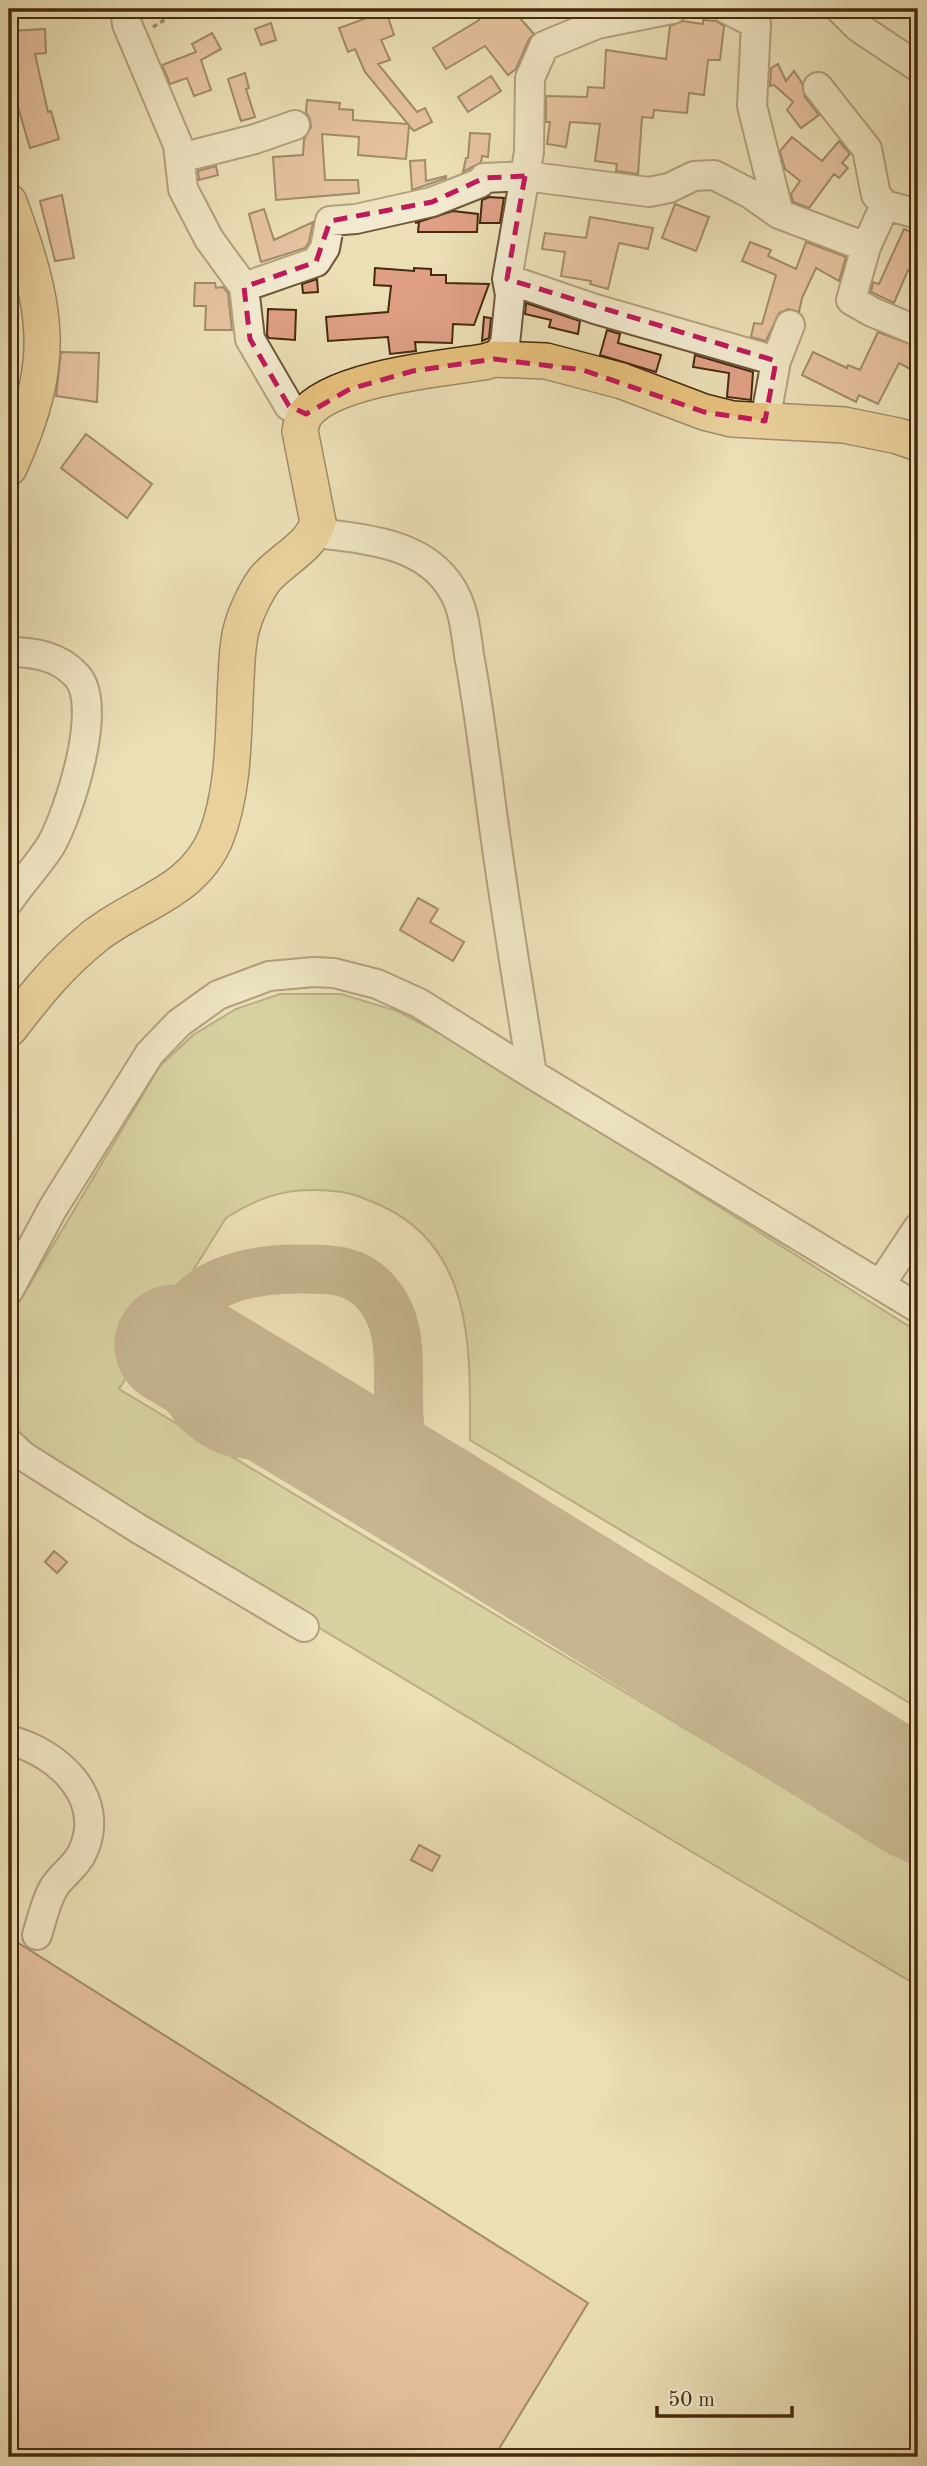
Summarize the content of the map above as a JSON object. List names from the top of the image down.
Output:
{
  "scale_bar": "50 m"
}
